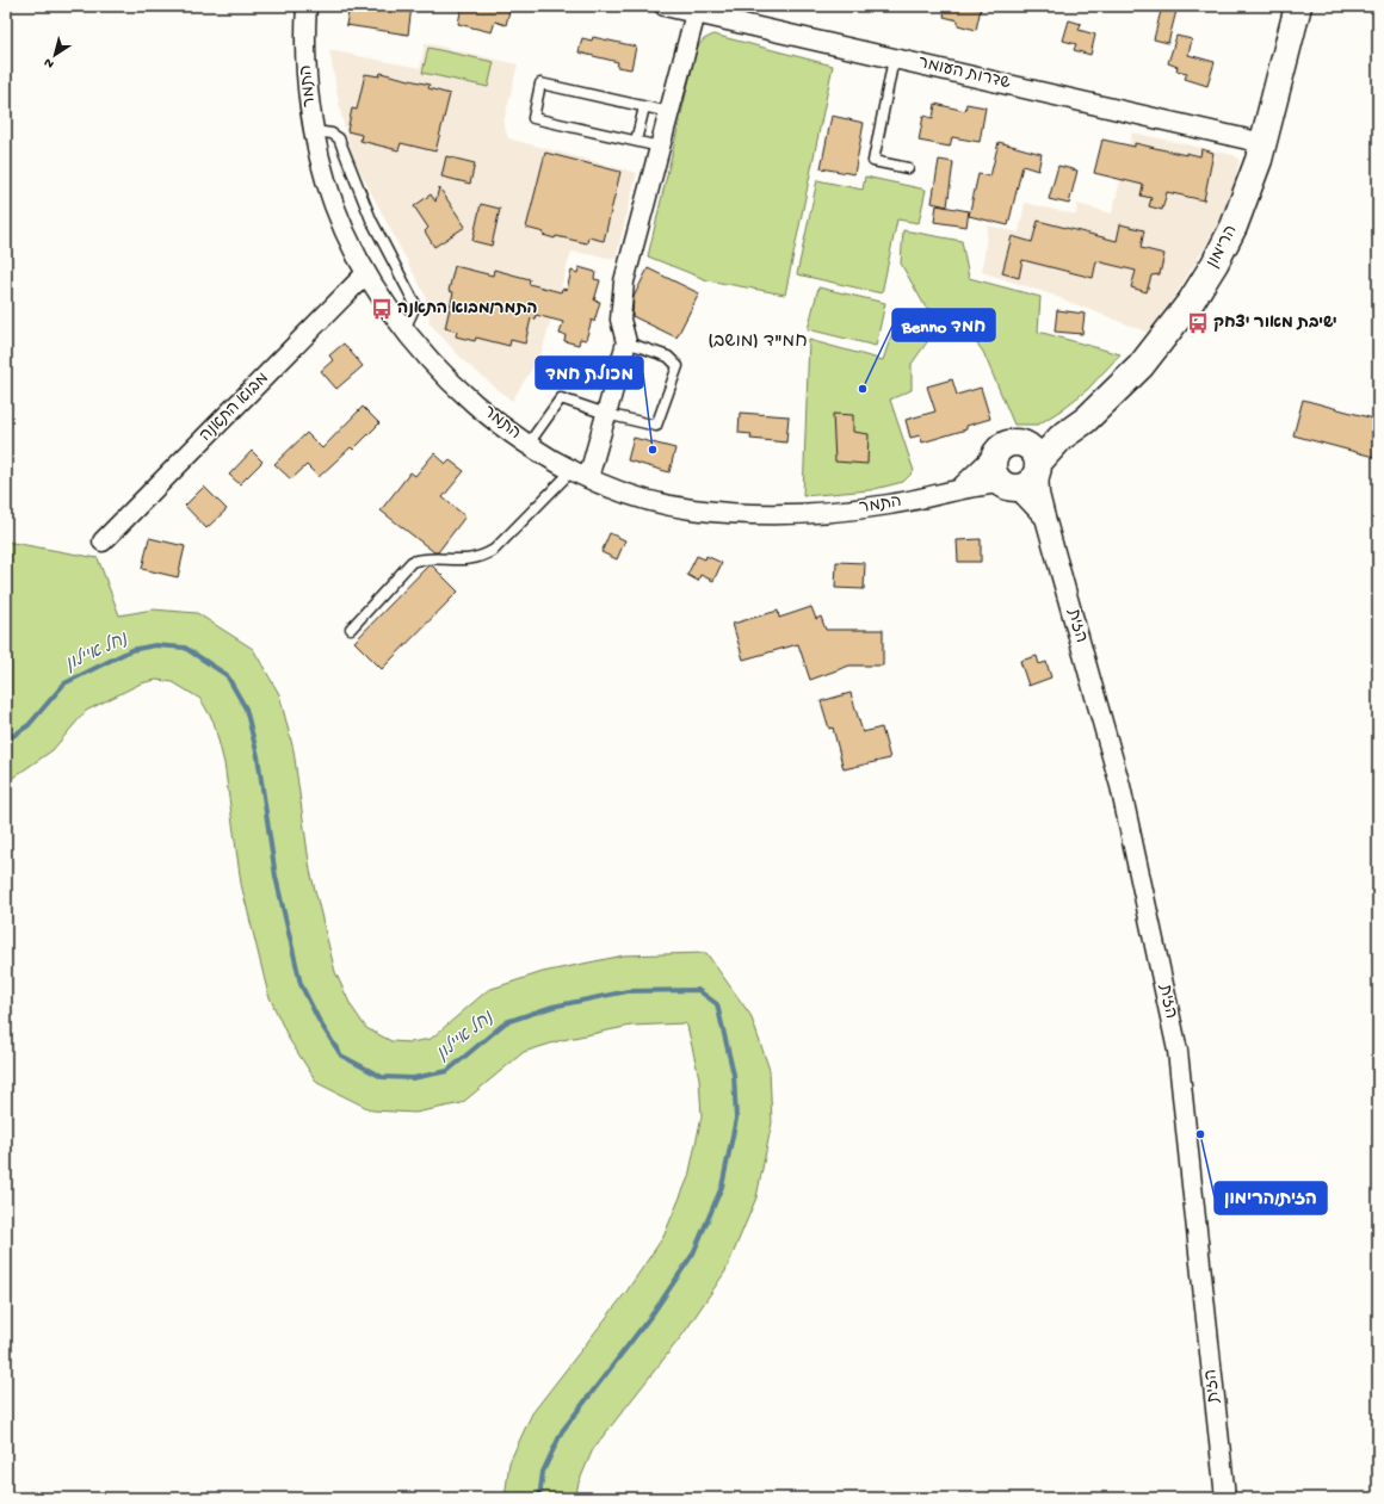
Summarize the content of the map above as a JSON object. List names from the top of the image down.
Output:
{
  "streets": {
    "street": [
      "שדרות העומר",
      "התמר",
      "הרימון",
      "מבוא התאנה",
      "הזית"
    ]
  },
  "crossings": [
    ["שדרות העומר", "הרימון"],
    ["התמר", "הרימון"],
    ["התמר", "מבוא התאנה"],
    ["התמר", "הזית"],
    ["הרימון", "הזית"]
  ],
  "districts": ["חמ\"ד (מושב)"],
  "water": ["נחל איילון"],
  "places": {
    "bus stop": ["התמר/מבוא התאנה", "ישיבת מאור יצחק"],
    "other": ["Benno חמד", "מכולת חמד", "הזית/הרימון"]
  },
  "north": "bottom left"
}
